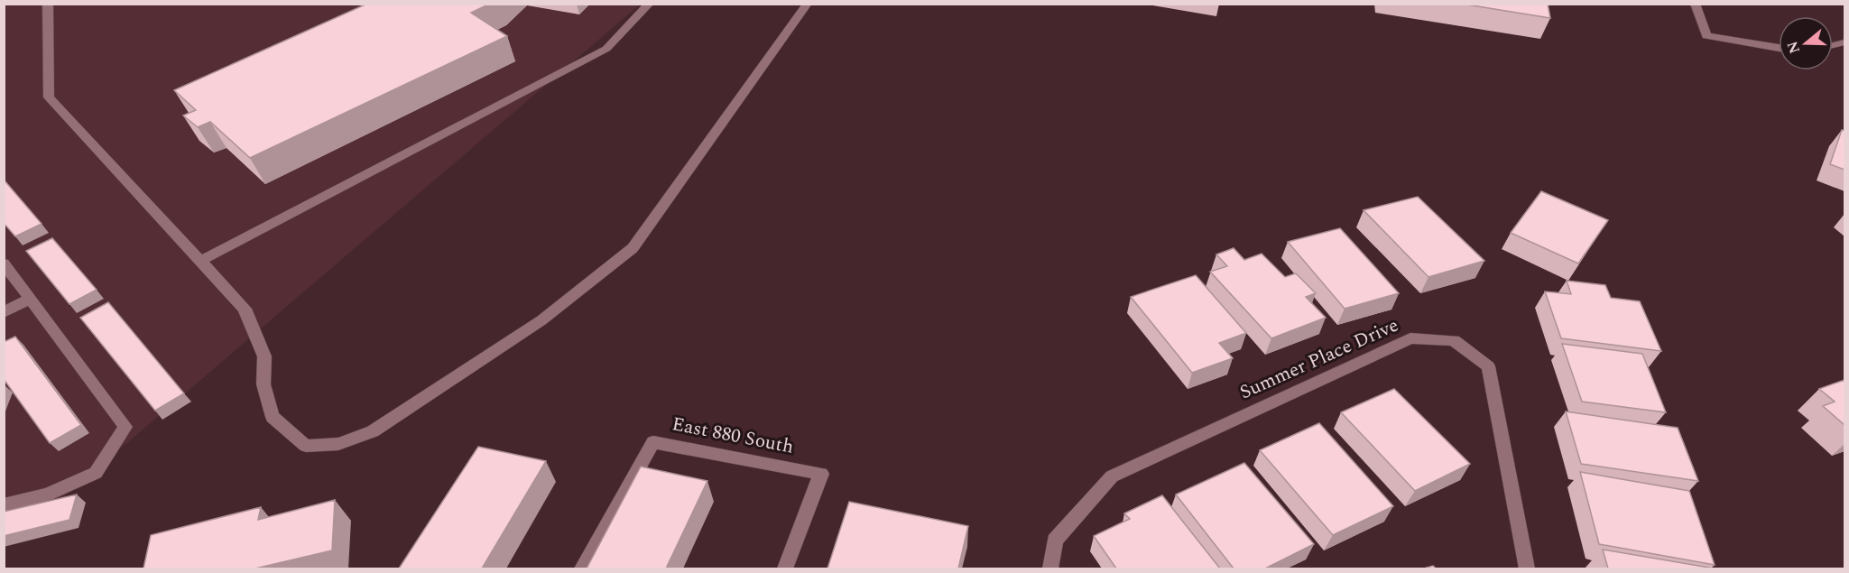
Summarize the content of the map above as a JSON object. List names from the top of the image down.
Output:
{
  "streets": {
    "street": ["Summer Place Drive", "East 880 South"]
  },
  "north": "left"
}
